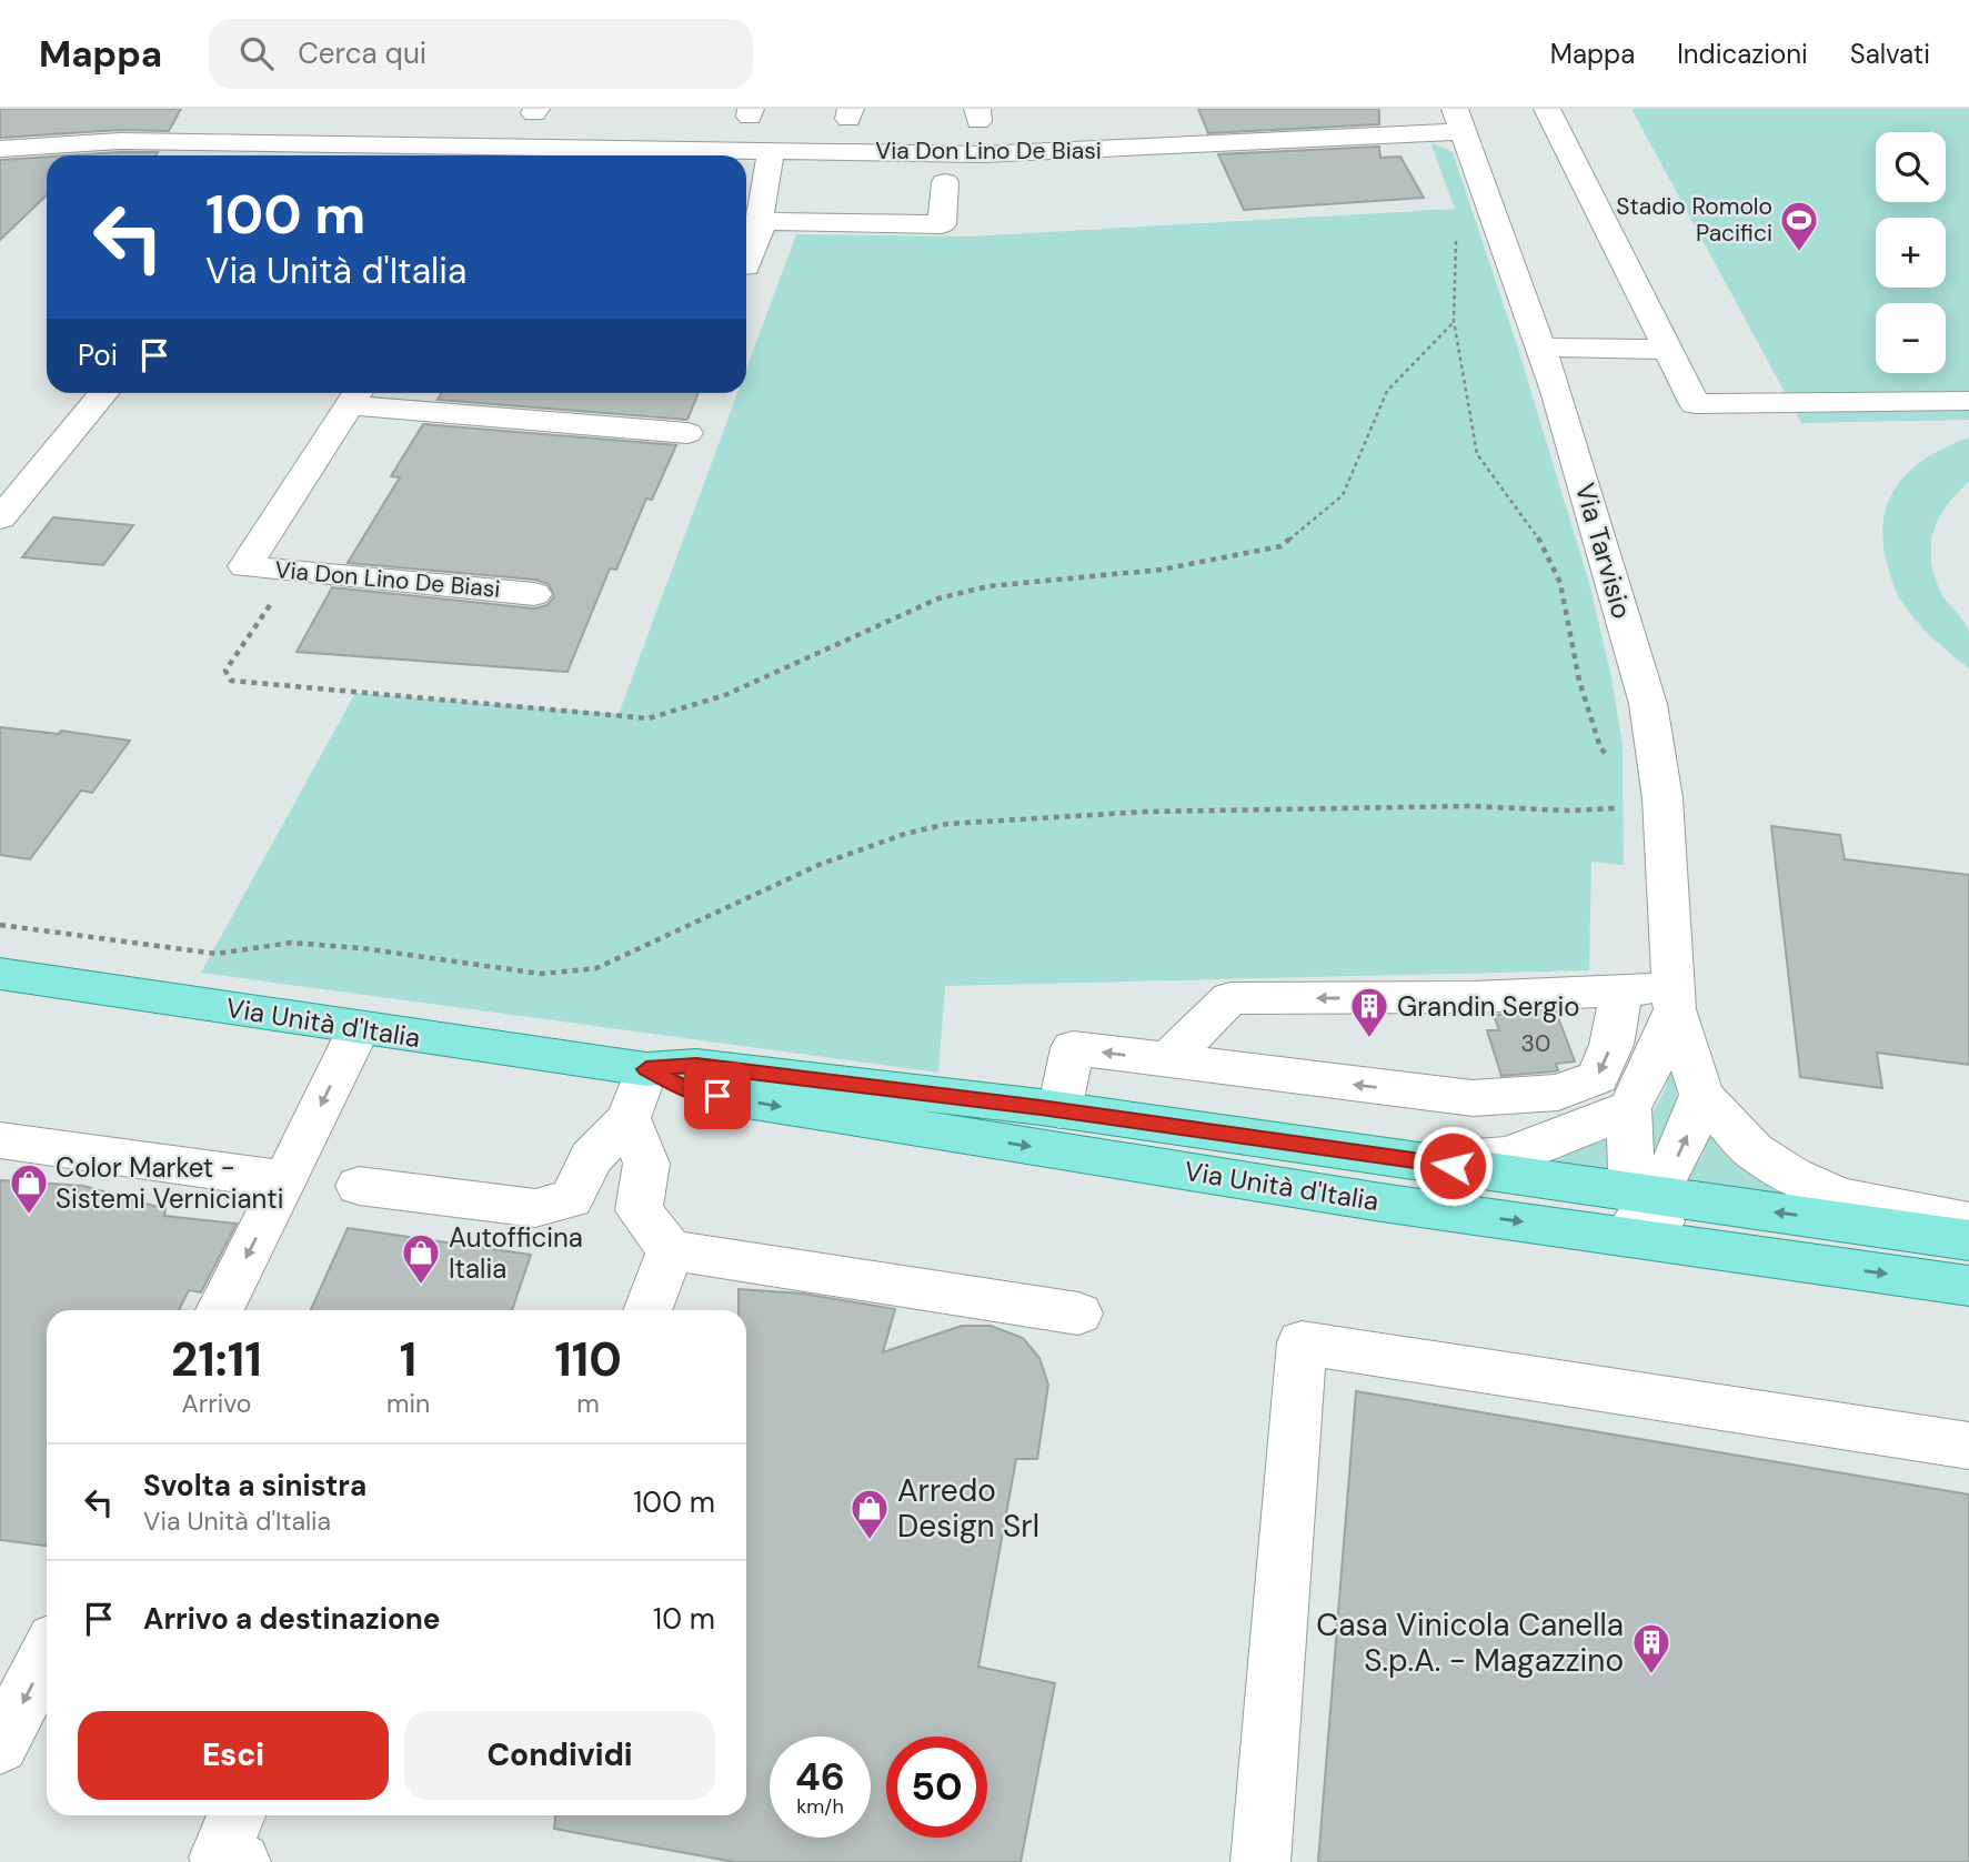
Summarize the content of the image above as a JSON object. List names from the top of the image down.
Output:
{
  "streets": {
    "main road": ["Via Unità d'Italia"],
    "street": ["Via Don Lino De Biasi", "Via Tarvisio"]
  },
  "crossings": [
    ["Via Don Lino De Biasi", "Via Tarvisio"]
  ],
  "places": {
    "sports": ["Stadio Romolo Pacifici"],
    "building": ["Grandin Sergio", "Casa Vinicola Canella S.p.A. - Magazzino"],
    "shop": ["Color Market - Sistemi Vernicianti", "Autofficina Italia", "Arredo Design Srl"]
  },
  "house_numbers": ["30"],
  "page": {
    "header": "Mappa",
    "search": "Cerca qui",
    "nav": ["Mappa", "Indicazioni", "Salvati"],
    "map_buttons": ["+", "−"],
    "turn": ["100 m", "Via Unità d'Italia"],
    "then": "Poi",
    "eta": [
      "21:11",
      "Arrivo",
      "1",
      "min",
      "110",
      "m"
    ],
    "list": [
      {
        "name": "Svolta a sinistra",
        "note": "Via Unità d'Italia",
        "value": "100 m"
      },
      {
        "name": "Arrivo a destinazione",
        "value": "10 m"
      }
    ],
    "buttons": ["Esci", "Condividi"],
    "speed": "46 km/h",
    "limit": "50"
  }
}
